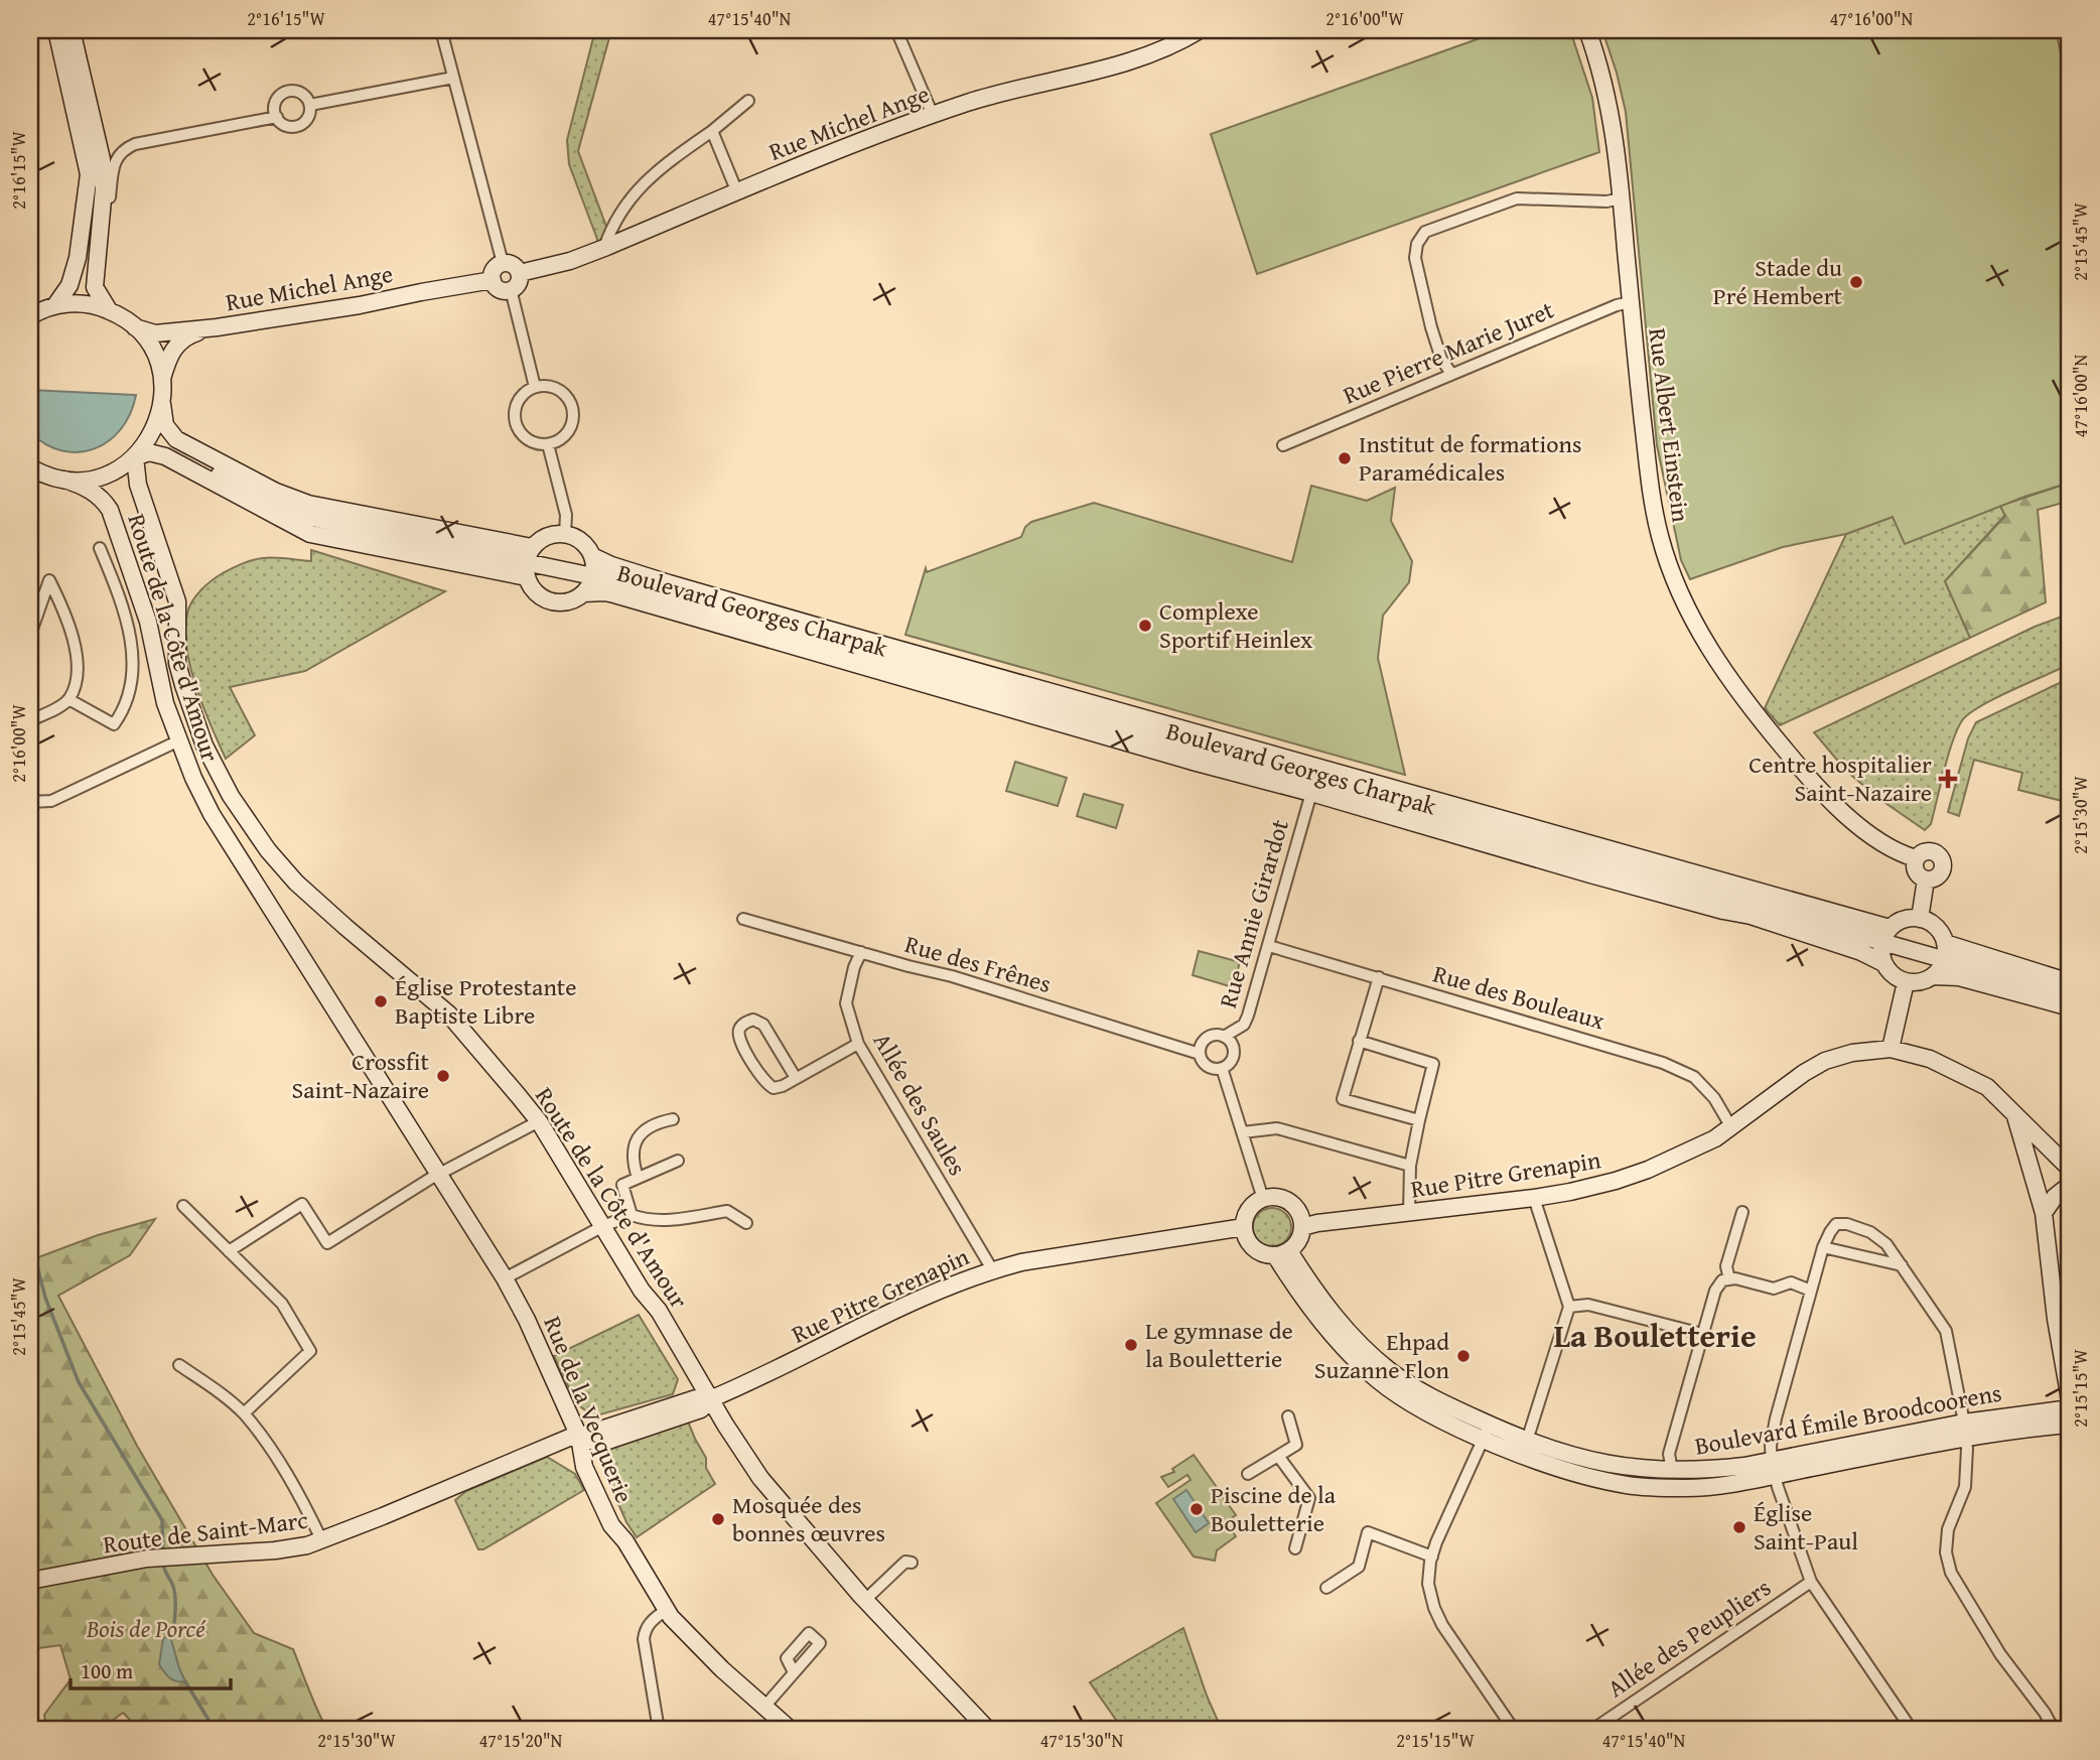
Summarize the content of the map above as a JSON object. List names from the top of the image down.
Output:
{
  "streets": {
    "street": [
      "Rue Michel Ange",
      "Rue Pierre Marie Juret",
      "Rue Albert Einstein",
      "Boulevard Georges Charpak",
      "Route de la Côte d'Amour",
      "Rue Annie Girardot",
      "Rue des Frênes",
      "Rue des Bouleaux",
      "Allée des Saules",
      "Rue Pitre Grenapin",
      "Rue de la Vecquerie",
      "Boulevard Émile Broodcoorens",
      "Route de Saint-Marc",
      "Allée des Peupliers"
    ]
  },
  "crossings": [
    ["Rue Pierre Marie Juret", "Rue Albert Einstein"],
    ["Boulevard Georges Charpak", "Rue Annie Girardot"],
    ["Route de la Côte d'Amour", "Rue Pitre Grenapin"],
    ["Route de la Côte d'Amour", "Rue de la Vecquerie"],
    ["Rue Annie Girardot", "Rue des Frênes"],
    ["Rue Annie Girardot", "Rue des Bouleaux"],
    ["Rue des Frênes", "Allée des Saules"],
    ["Rue des Bouleaux", "Rue Pitre Grenapin"],
    ["Allée des Saules", "Rue Pitre Grenapin"],
    ["Rue Pitre Grenapin", "Rue de la Vecquerie"],
    ["Rue Pitre Grenapin", "Boulevard Émile Broodcoorens"],
    ["Rue Pitre Grenapin", "Route de Saint-Marc"],
    ["Rue de la Vecquerie", "Route de Saint-Marc"]
  ],
  "districts": ["La Bouletterie"],
  "parks": ["Bois de Porcé"],
  "places": {
    "other": [
      "Stade du Pré Hembert",
      "Institut de formations Paramédicales",
      "Complexe Sportif Heinlex",
      "Église Protestante Baptiste Libre",
      "Crossfit Saint-Nazaire",
      "Le gymnase de la Bouletterie",
      "Ehpad Suzanne Flon",
      "Piscine de la Bouletterie",
      "Mosquée des bonnes œuvres",
      "Église Saint-Paul"
    ],
    "health": ["Centre hospitalier Saint-Nazaire"]
  },
  "scale_bar": "100 m",
  "coordinates": [
    "2°16'15\"W",
    "47°15'40\"N",
    "2°16'00\"W",
    "47°16'00\"N",
    "2°15'45\"W",
    "2°15'30\"W",
    "2°15'15\"W",
    "47°15'20\"N",
    "47°15'30\"N"
  ]
}
